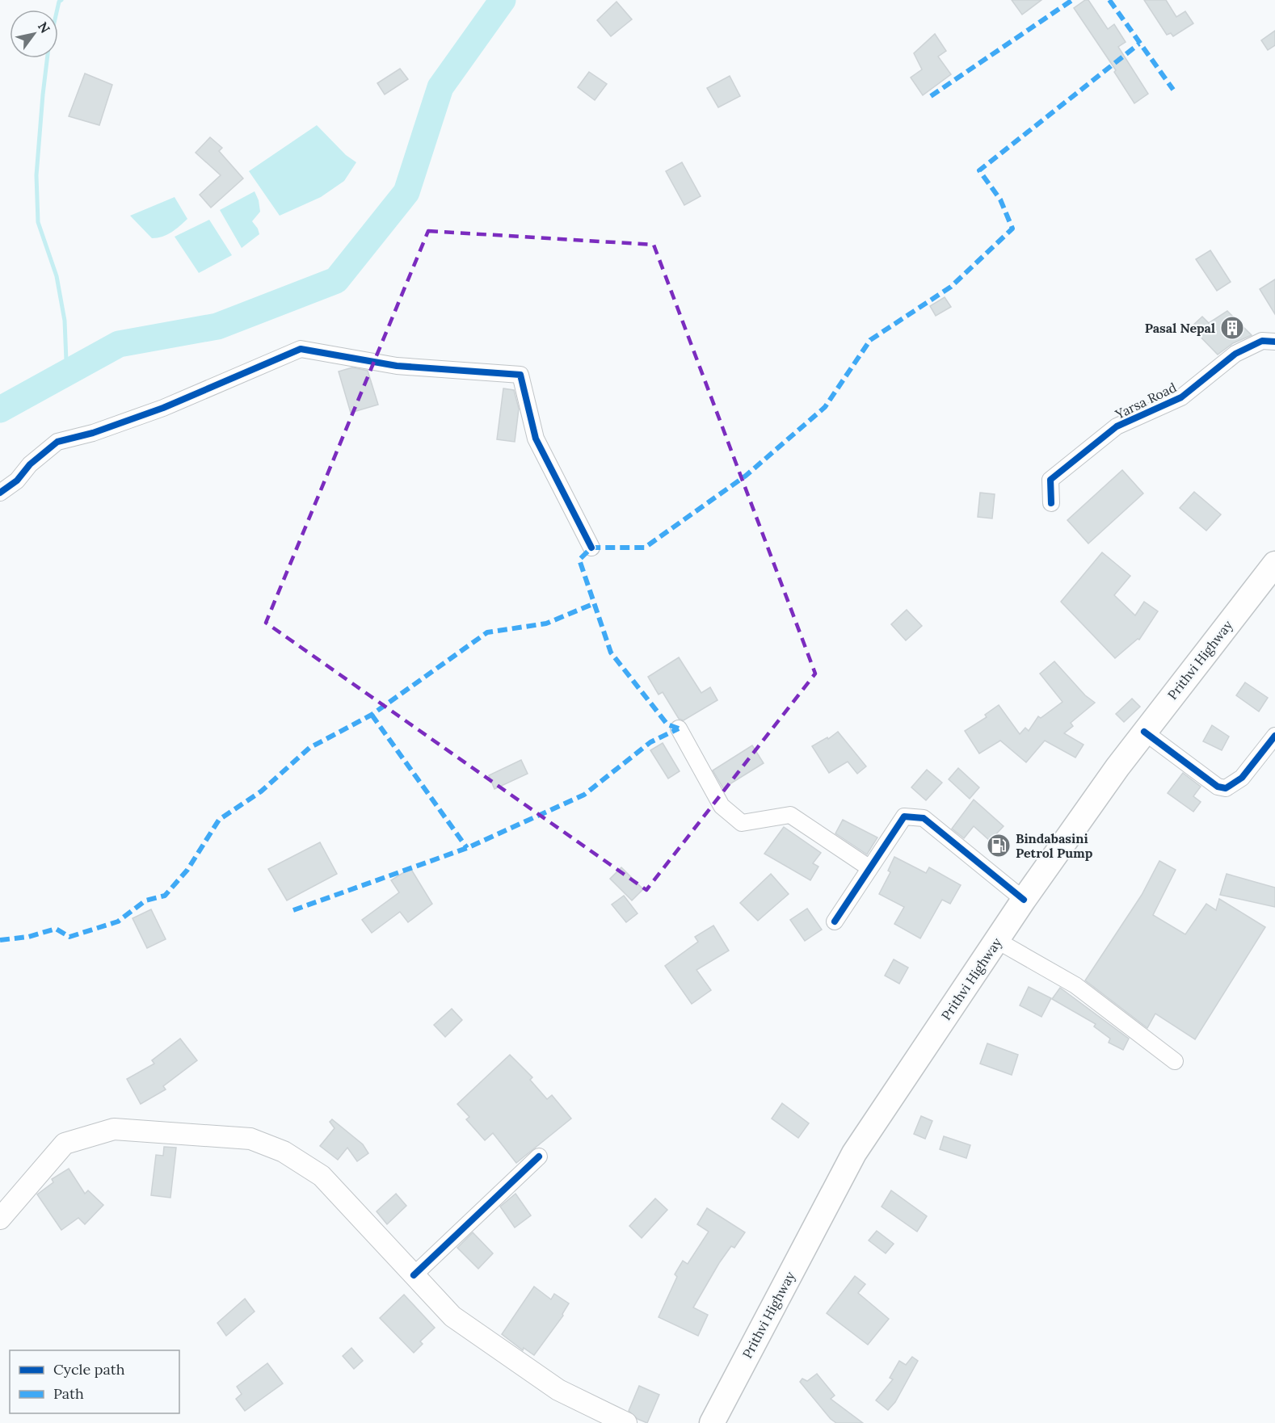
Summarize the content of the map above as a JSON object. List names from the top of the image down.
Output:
{
  "streets": {
    "highway": ["Prithvi Highway"],
    "street": ["Yarsa Road"]
  },
  "places": {
    "building": ["Pasal Nepal"],
    "fuel station": ["Bindabasini Petrol Pump"]
  },
  "legend": ["Cycle path", "Path"],
  "north": "top right"
}
